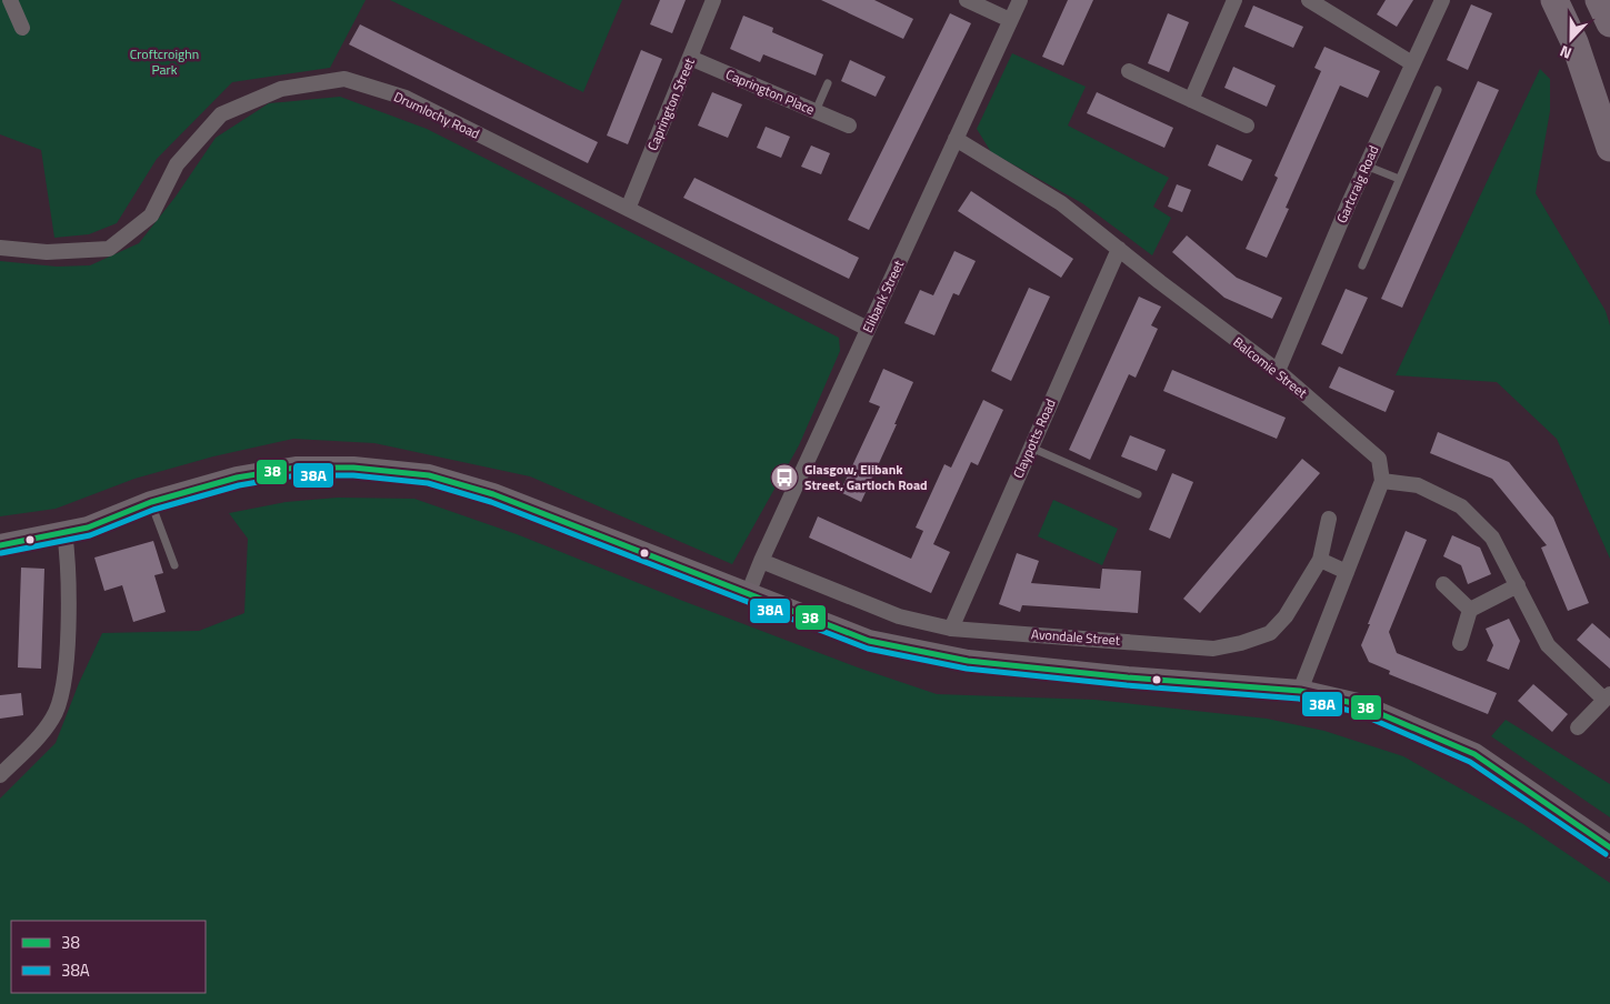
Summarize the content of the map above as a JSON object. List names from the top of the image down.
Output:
{
  "streets": {
    "street": [
      "Caprington Place",
      "Caprington Street",
      "Drumlochy Road",
      "Gartcraig Road",
      "Elibank Street",
      "Balcomie Street",
      "Claypotts Road",
      "Avondale Street"
    ]
  },
  "crossings": [
    ["Caprington Place", "Caprington Street"],
    ["Caprington Street", "Drumlochy Road"],
    ["Drumlochy Road", "Elibank Street"],
    ["Gartcraig Road", "Balcomie Street"],
    ["Elibank Street", "Balcomie Street"],
    ["Elibank Street", "Avondale Street"],
    ["Balcomie Street", "Claypotts Road"],
    ["Claypotts Road", "Avondale Street"]
  ],
  "parks": ["Croftcroighn Park"],
  "places": {
    "bus stop": ["Glasgow, Elibank Street, Gartloch Road"]
  },
  "lines": ["transit line 38", "transit line 38A"],
  "legend": ["38", "38A"],
  "north": "bottom"
}
